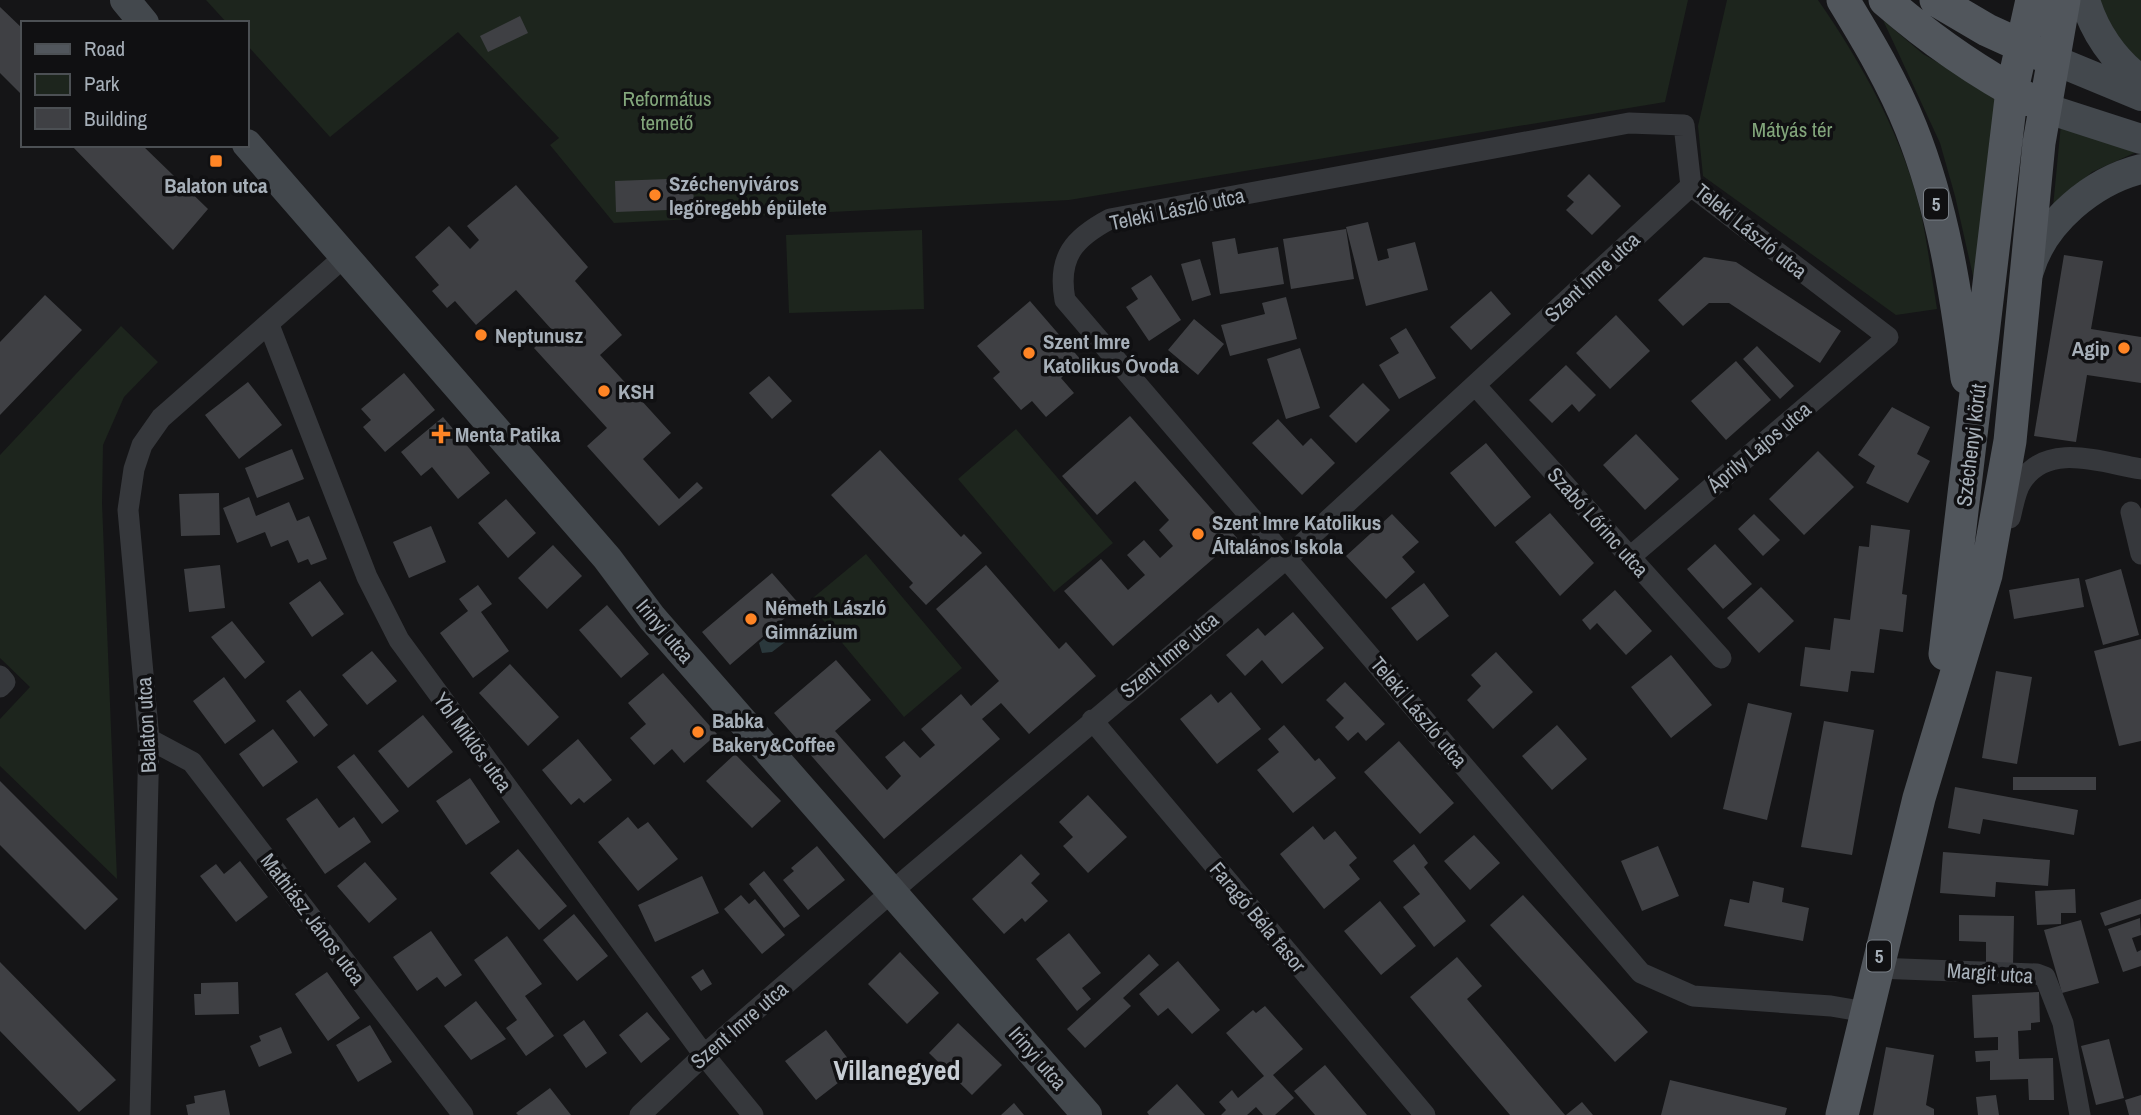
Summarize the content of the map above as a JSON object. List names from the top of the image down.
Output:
{
  "streets": {
    "main road": ["5", "Széchenyi körút"],
    "street": [
      "Teleki László utca",
      "Szent Imre utca",
      "Áprily Lajos utca",
      "Szabó Lőrinc utca",
      "Irinyi utca",
      "Balaton utca",
      "Ybl Miklós utca",
      "Faragó Béla fasor",
      "Mathiász János utca",
      "Margit utca"
    ]
  },
  "crossings": [
    ["5", "Széchenyi körút"],
    ["Teleki László utca", "Szent Imre utca"],
    ["Teleki László utca", "Széchenyi körút"],
    ["Teleki László utca", "Áprily Lajos utca"],
    ["Szent Imre utca", "Szabó Lőrinc utca"],
    ["Szent Imre utca", "Irinyi utca"],
    ["Szent Imre utca", "Ybl Miklós utca"],
    ["Szent Imre utca", "Faragó Béla fasor"],
    ["Széchenyi körút", "Margit utca"],
    ["Áprily Lajos utca", "Szabó Lőrinc utca"],
    ["Irinyi utca", "Balaton utca"],
    ["Balaton utca", "Ybl Miklós utca"],
    ["Balaton utca", "Mathiász János utca"]
  ],
  "districts": ["Villanegyed"],
  "parks": ["Református temető", "Mátyás tér"],
  "places": {
    "transit": ["Balaton utca"],
    "other": [
      "Széchenyiváros legöregebb épülete",
      "Neptunusz",
      "Agip",
      "Szent Imre Katolikus Óvoda",
      "KSH",
      "Szent Imre Katolikus Általános Iskola",
      "Németh László Gimnázium",
      "Babka Bakery&Coffee"
    ],
    "health": ["Menta Patika"]
  },
  "legend": ["Road", "Park", "Building"]
}
